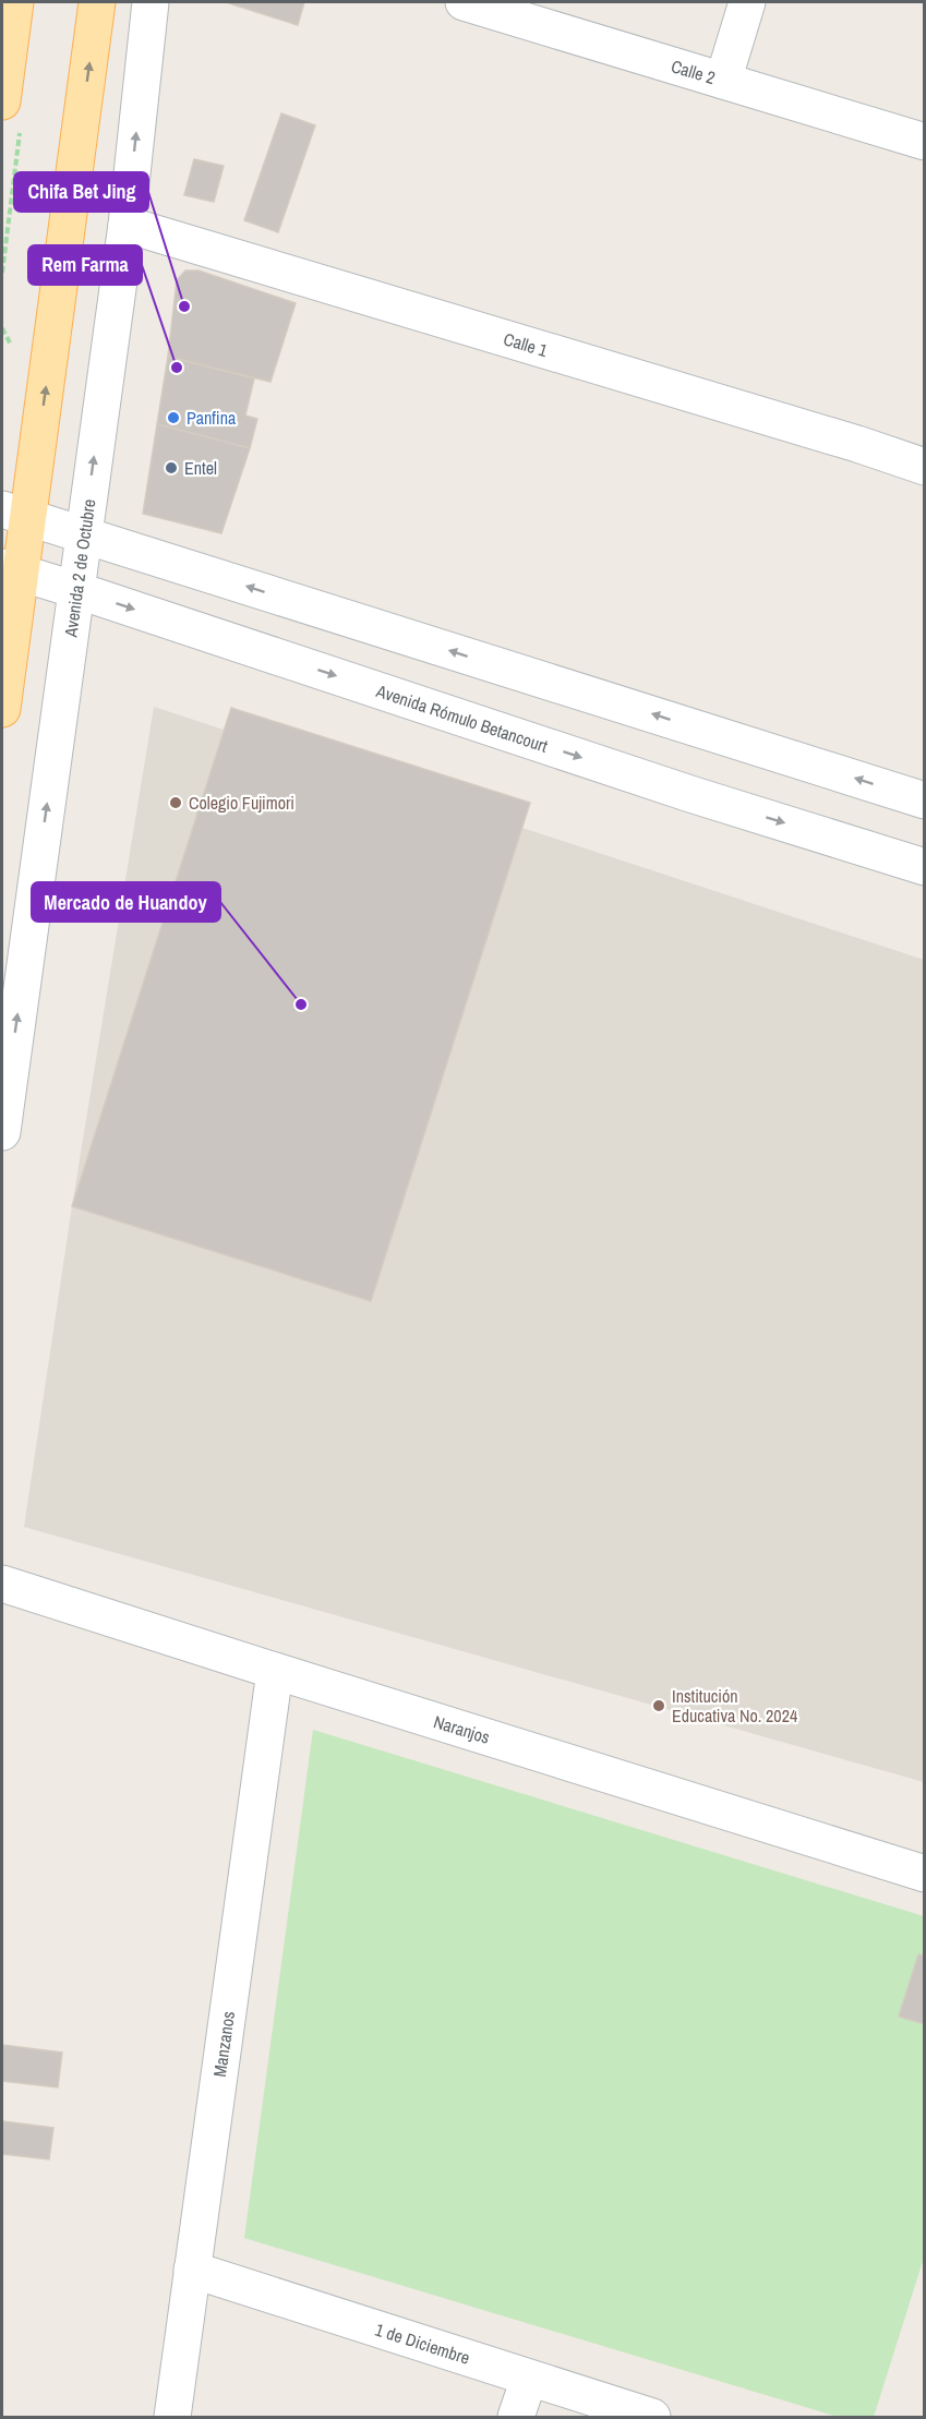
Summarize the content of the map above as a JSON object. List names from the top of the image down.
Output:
{
  "streets": {
    "street": [
      "Calle 2",
      "Calle 1",
      "Avenida 2 de Octubre",
      "Avenida Rómulo Betancourt",
      "Naranjos",
      "Manzanos",
      "1 de Diciembre"
    ]
  },
  "crossings": [
    ["Calle 1", "Avenida 2 de Octubre"],
    ["Avenida 2 de Octubre", "Avenida Rómulo Betancourt"],
    ["Naranjos", "Manzanos"],
    ["Manzanos", "1 de Diciembre"]
  ],
  "one_way": ["Avenida 2 de Octubre"],
  "places": [
    "Chifa Bet Jing",
    "Rem Farma",
    "Panfina",
    "Entel",
    "Colegio Fujimori",
    "Mercado de Huandoy",
    "Institución Educativa No. 2024"
  ]
}
